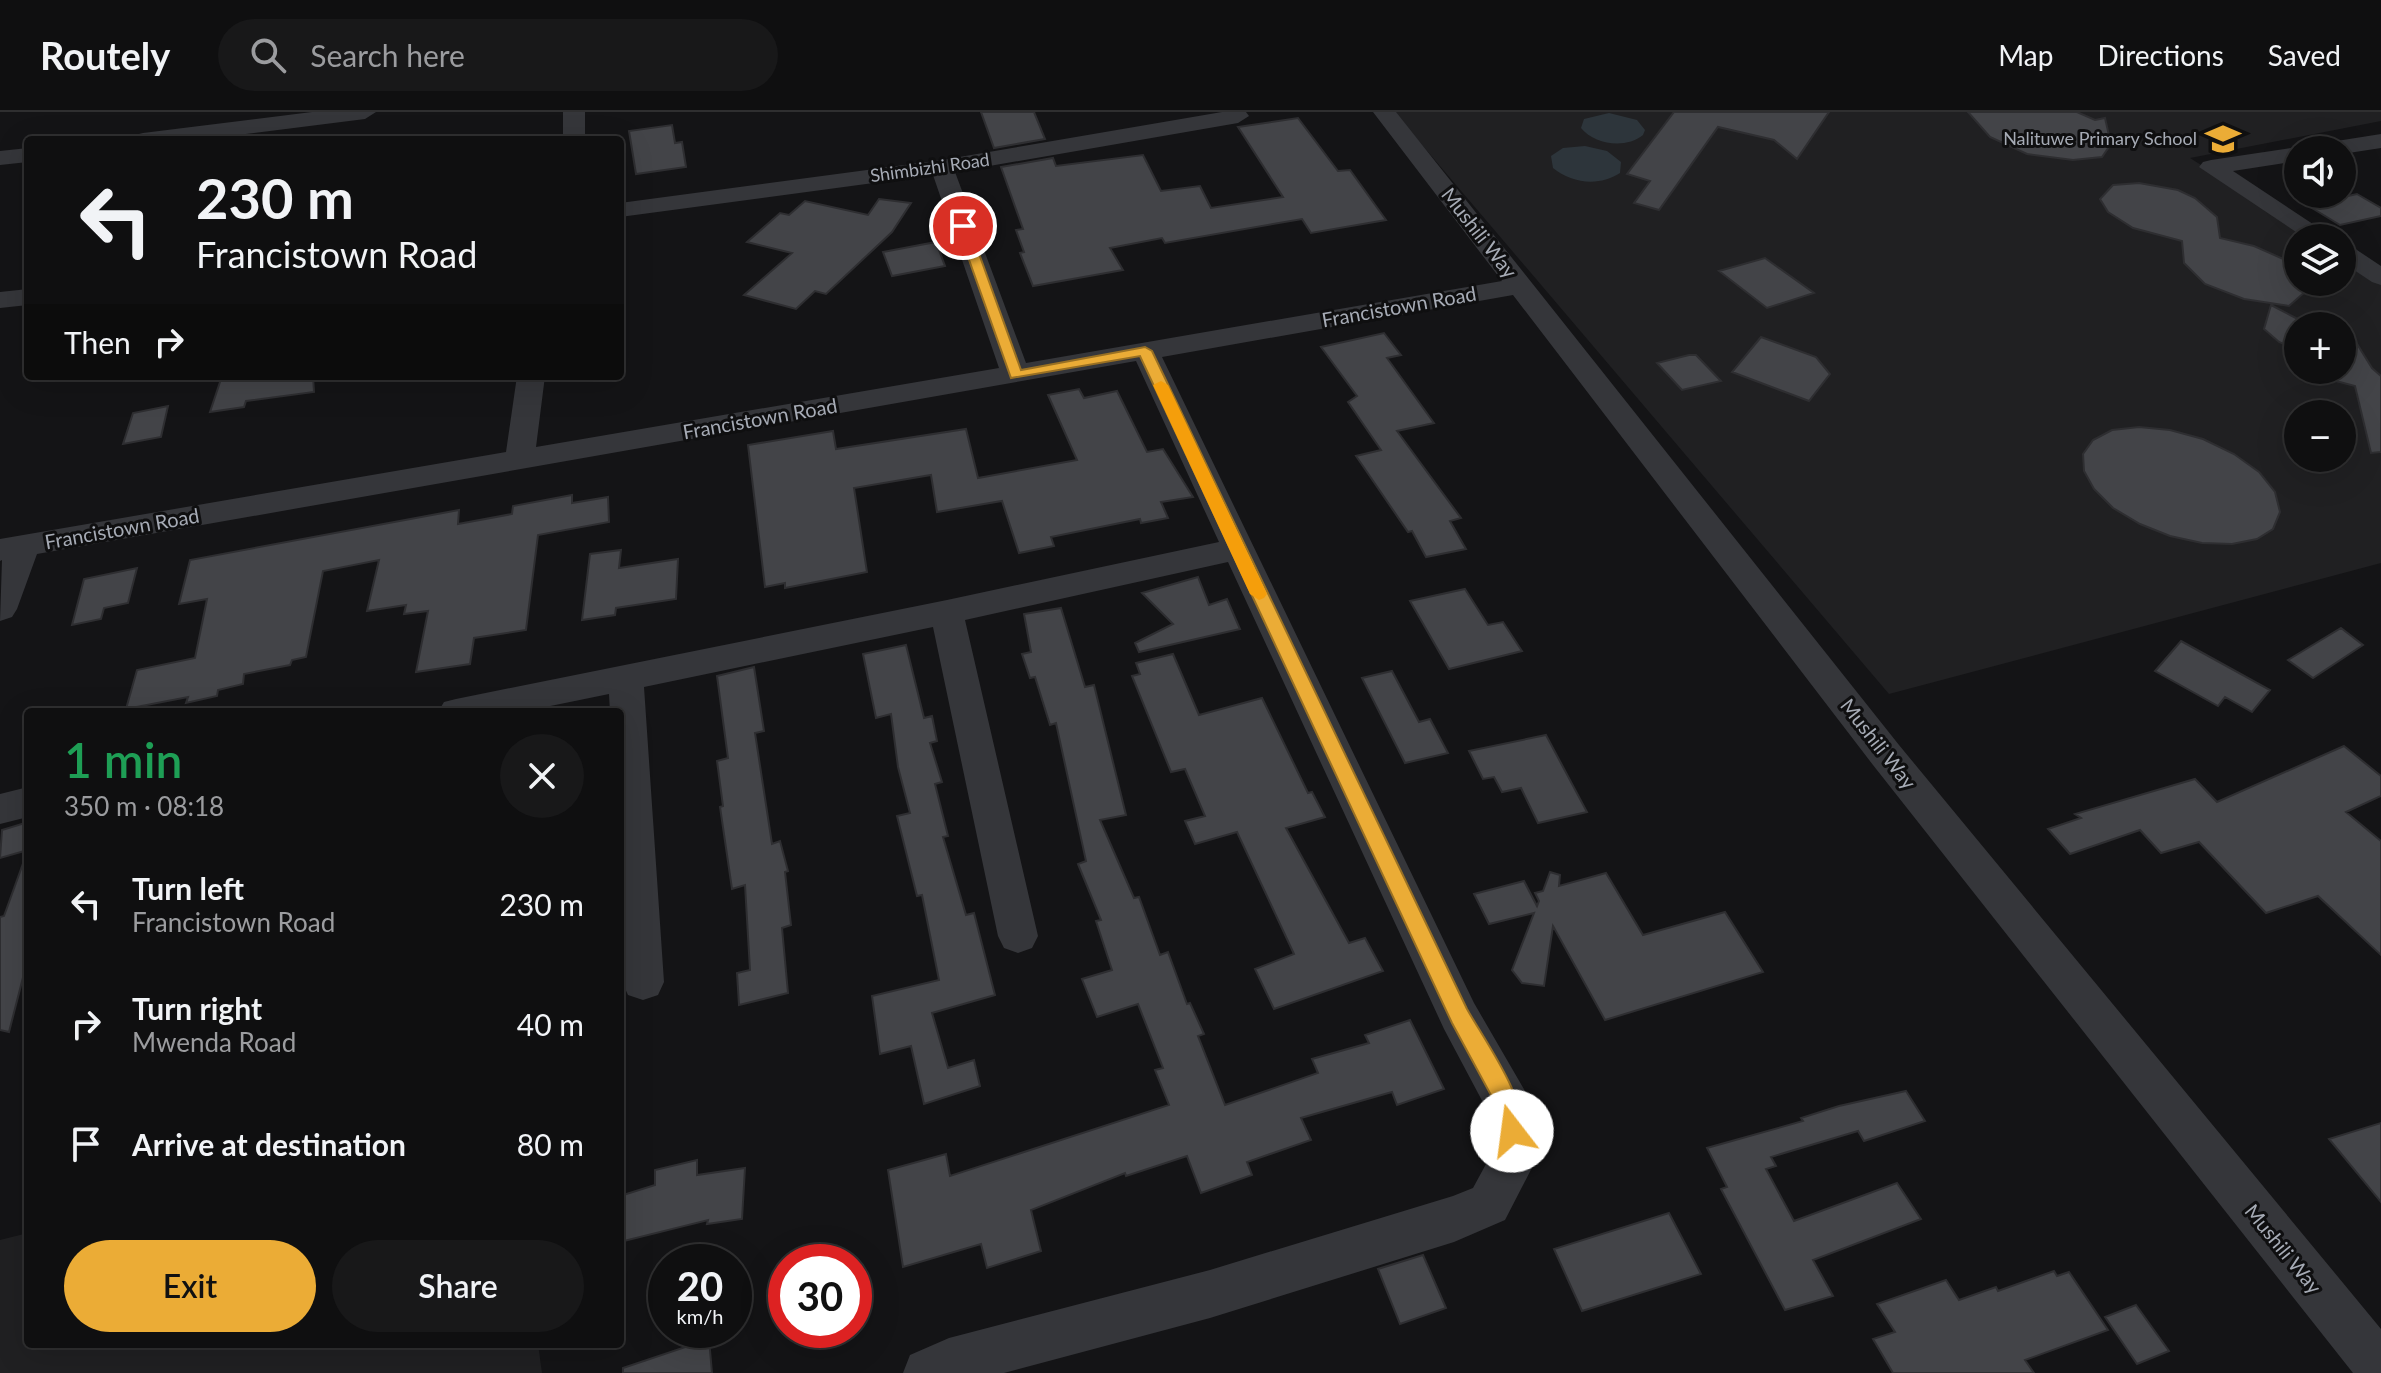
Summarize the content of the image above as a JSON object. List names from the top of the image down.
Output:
{
  "streets": {
    "street": ["Shimbizhi Road", "Mushili Way", "Francistown Road"]
  },
  "crossings": [
    ["Mushili Way", "Francistown Road"]
  ],
  "places": {
    "school or university": ["Nalituwe Primary School"]
  },
  "page": {
    "header": "Routely",
    "search": "Search here",
    "nav": ["Map", "Directions", "Saved"],
    "map_buttons": ["+", "−"],
    "turn": ["230 m", "Francistown Road"],
    "then": "Then",
    "heading": ["1 min", "350 m · 08:18"],
    "list": [
      {
        "name": "Turn left",
        "note": "Francistown Road",
        "value": "230 m"
      },
      {
        "name": "Turn right",
        "note": "Mwenda Road",
        "value": "40 m"
      },
      {
        "name": "Arrive at destination",
        "value": "80 m"
      }
    ],
    "buttons": ["Exit", "Share"],
    "speed": "20 km/h",
    "limit": "30"
  }
}
